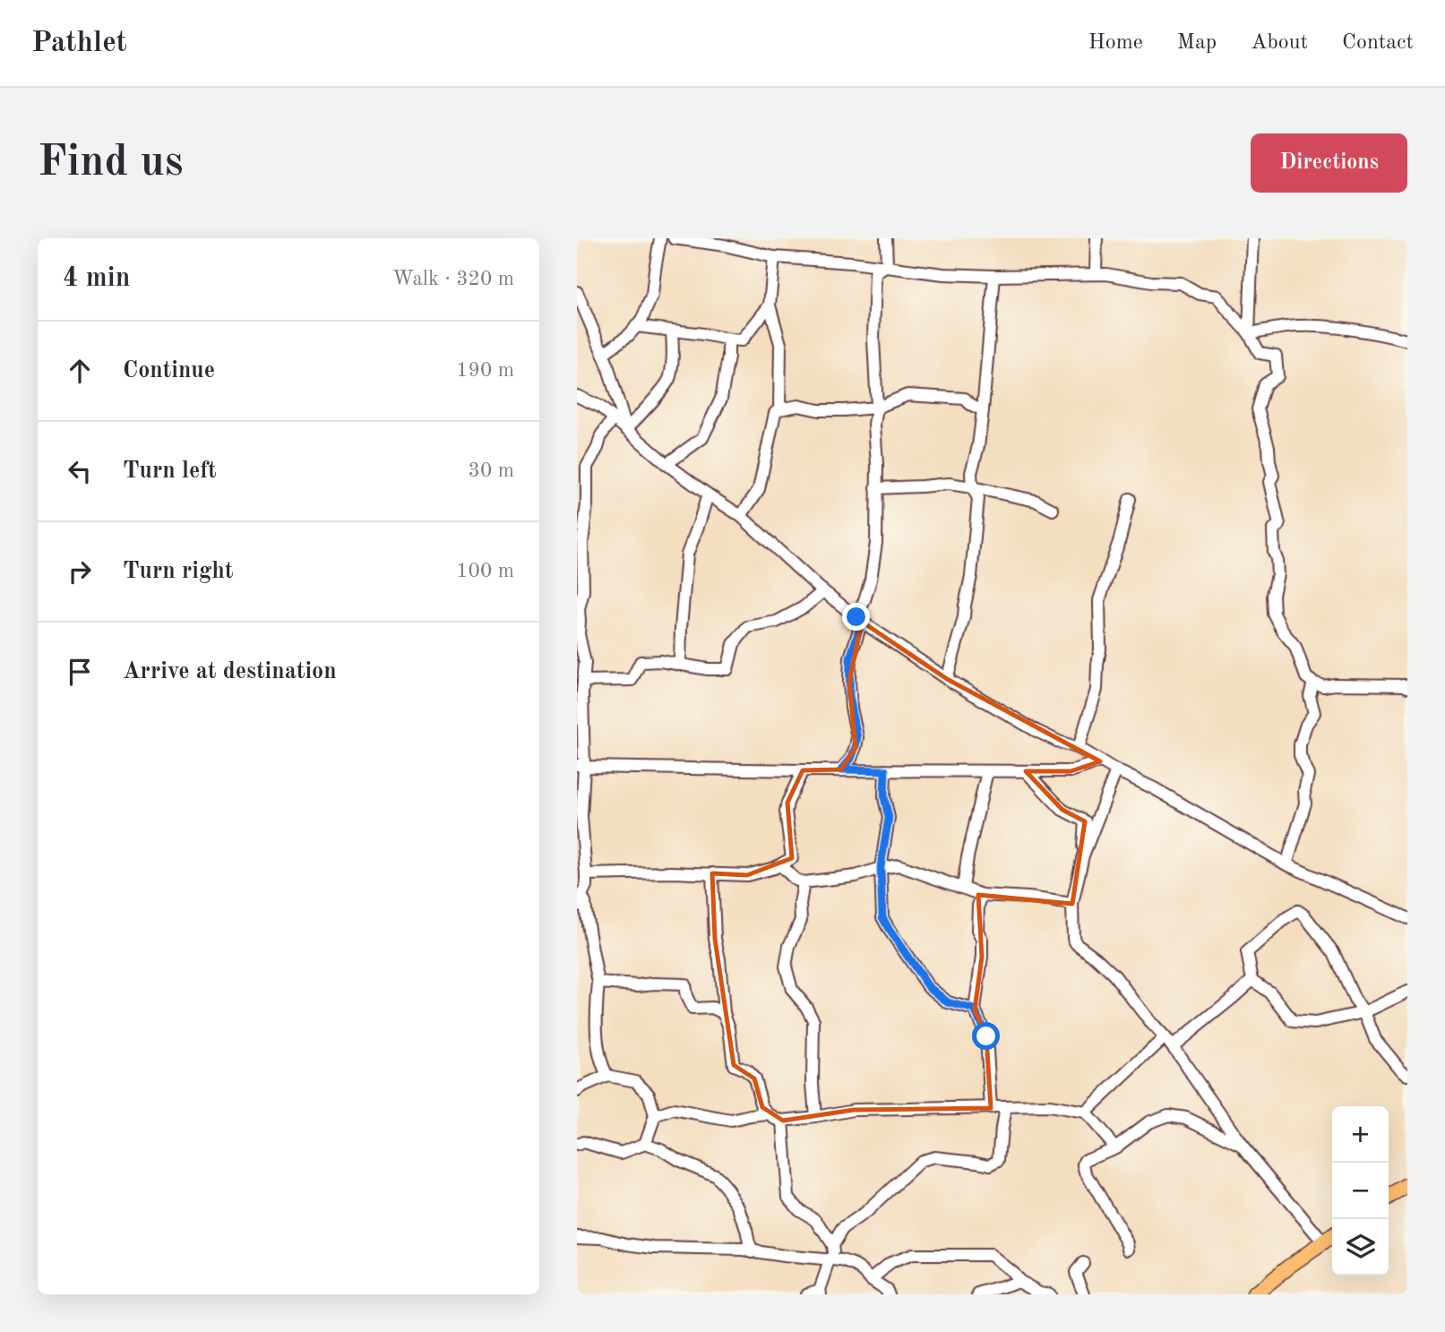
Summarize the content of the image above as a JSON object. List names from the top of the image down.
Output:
{
  "page": {
    "header": "Pathlet",
    "nav": [
      "Home",
      "Map",
      "About",
      "Contact"
    ],
    "buttons": "Directions",
    "title": "Find us",
    "heading": ["4 min", "Walk · 320 m"],
    "list": [
      ["Continue", "190 m"],
      ["Turn left", "30 m"],
      ["Turn right", "100 m"],
      "Arrive at destination"
    ],
    "map_buttons": ["+", "−"]
  }
}
